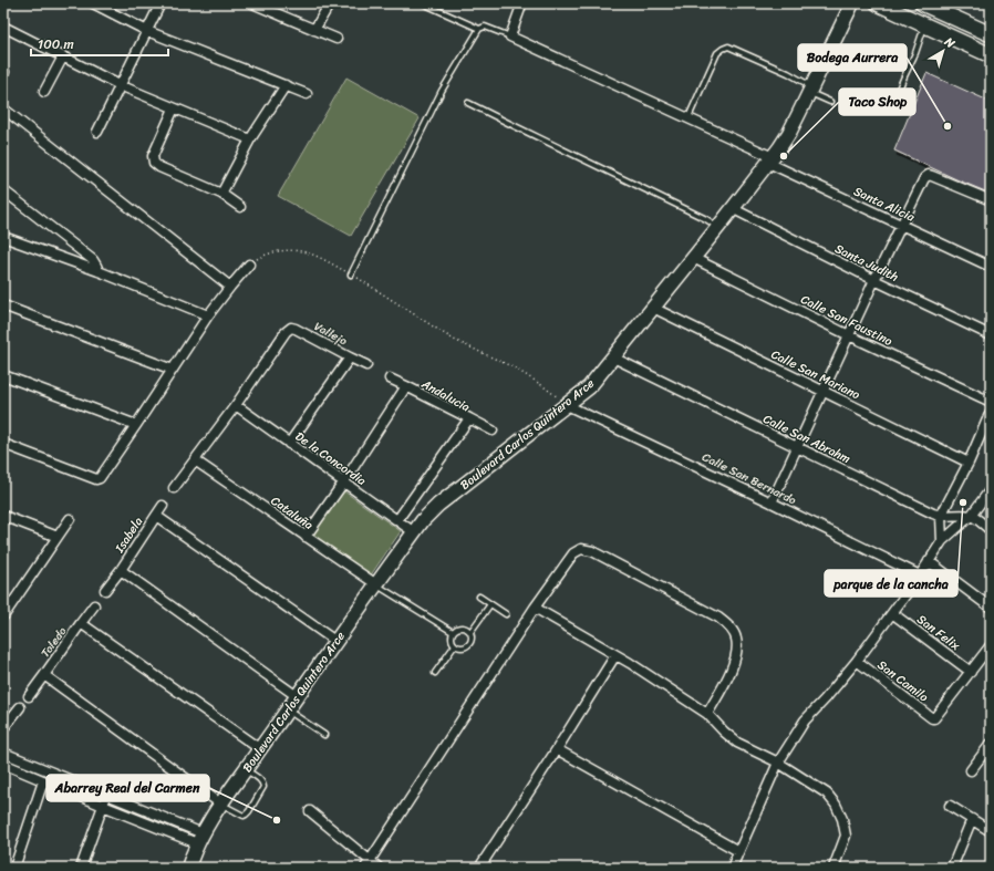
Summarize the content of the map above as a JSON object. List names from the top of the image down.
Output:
{
  "streets": {
    "street": [
      "Santa Alicia",
      "Santa Judith",
      "Calle San Faustino",
      "Vallejo",
      "Calle San Mariano",
      "Andalucia",
      "Boulevard Carlos Quintero Arce",
      "Calle San Abrahm",
      "De la Concordia",
      "Calle San Bernardo",
      "Cataluña",
      "Isabela",
      "San Felix",
      "Toledo",
      "San Camilo"
    ]
  },
  "crossings": [
    ["Santa Alicia", "Boulevard Carlos Quintero Arce"],
    ["Santa Judith", "Boulevard Carlos Quintero Arce"],
    ["Calle San Faustino", "Boulevard Carlos Quintero Arce"],
    ["Vallejo", "De la Concordia"],
    ["Calle San Mariano", "Boulevard Carlos Quintero Arce"],
    ["Andalucia", "De la Concordia"],
    ["Andalucia", "Cataluña"],
    ["Boulevard Carlos Quintero Arce", "Calle San Abrahm"],
    ["Boulevard Carlos Quintero Arce", "De la Concordia"],
    ["Boulevard Carlos Quintero Arce", "Calle San Bernardo"],
    ["Boulevard Carlos Quintero Arce", "Cataluña"],
    ["Boulevard Carlos Quintero Arce", "Isabela"],
    ["Boulevard Carlos Quintero Arce", "Toledo"],
    ["San Felix", "San Camilo"]
  ],
  "places": [
    "Bodega Aurrera",
    "Taco Shop",
    "parque de la cancha",
    "Abarrey Real del Carmen"
  ],
  "scale_bar": "100 m",
  "north": "top right"
}
